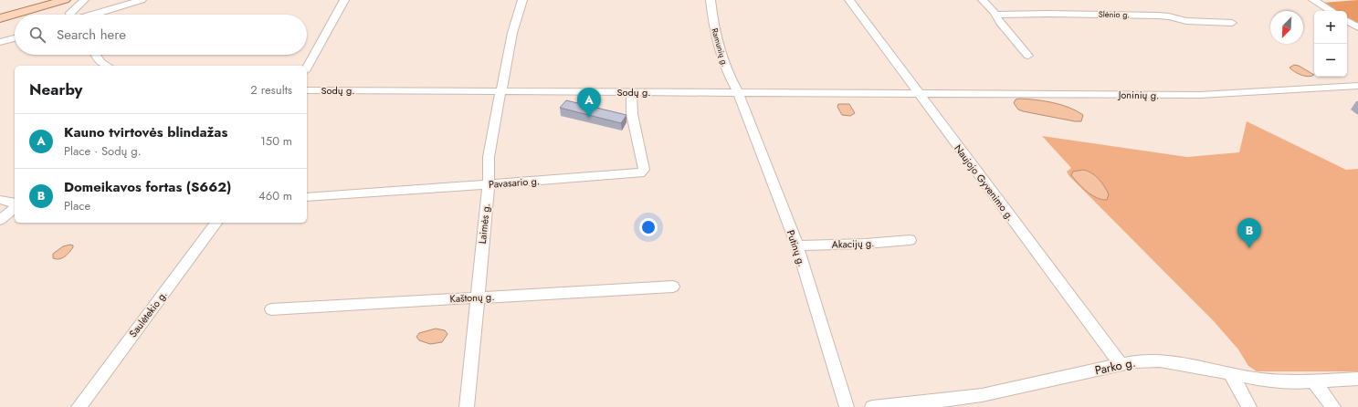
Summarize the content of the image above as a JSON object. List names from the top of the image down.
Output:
{
  "streets": {
    "street": [
      "Slėnio g.",
      "Ramunių g.",
      "Sodų g.",
      "Joninių g.",
      "Pavasario g.",
      "Naujojo Gyvenimo g.",
      "Laimės g.",
      "Akacijų g.",
      "Putinų g.",
      "Kaštonų g.",
      "Saulėtekio g.",
      "Parko g."
    ]
  },
  "crossings": [
    ["Ramunių g.", "Sodų g."],
    ["Ramunių g.", "Putinų g."],
    ["Sodų g.", "Joninių g."],
    ["Sodų g.", "Pavasario g."],
    ["Sodų g.", "Naujojo Gyvenimo g."],
    ["Sodų g.", "Laimės g."],
    ["Sodų g.", "Putinų g."],
    ["Joninių g.", "Naujojo Gyvenimo g."],
    ["Pavasario g.", "Laimės g."],
    ["Naujojo Gyvenimo g.", "Parko g."],
    ["Laimės g.", "Kaštonų g."],
    ["Akacijų g.", "Putinų g."]
  ],
  "north": "bottom left",
  "page": {
    "map_buttons": ["+", "−"],
    "search": "Search here",
    "heading": ["Nearby", "2 results"],
    "pins": ["A", "B"],
    "list": [
      {
        "mark": "A",
        "name": "Kauno tvirtovės blindažas",
        "note": "Place · Sodų g.",
        "value": "150 m"
      },
      {
        "mark": "B",
        "name": "Domeikavos fortas (S662)",
        "note": "Place",
        "value": "460 m"
      }
    ]
  }
}
